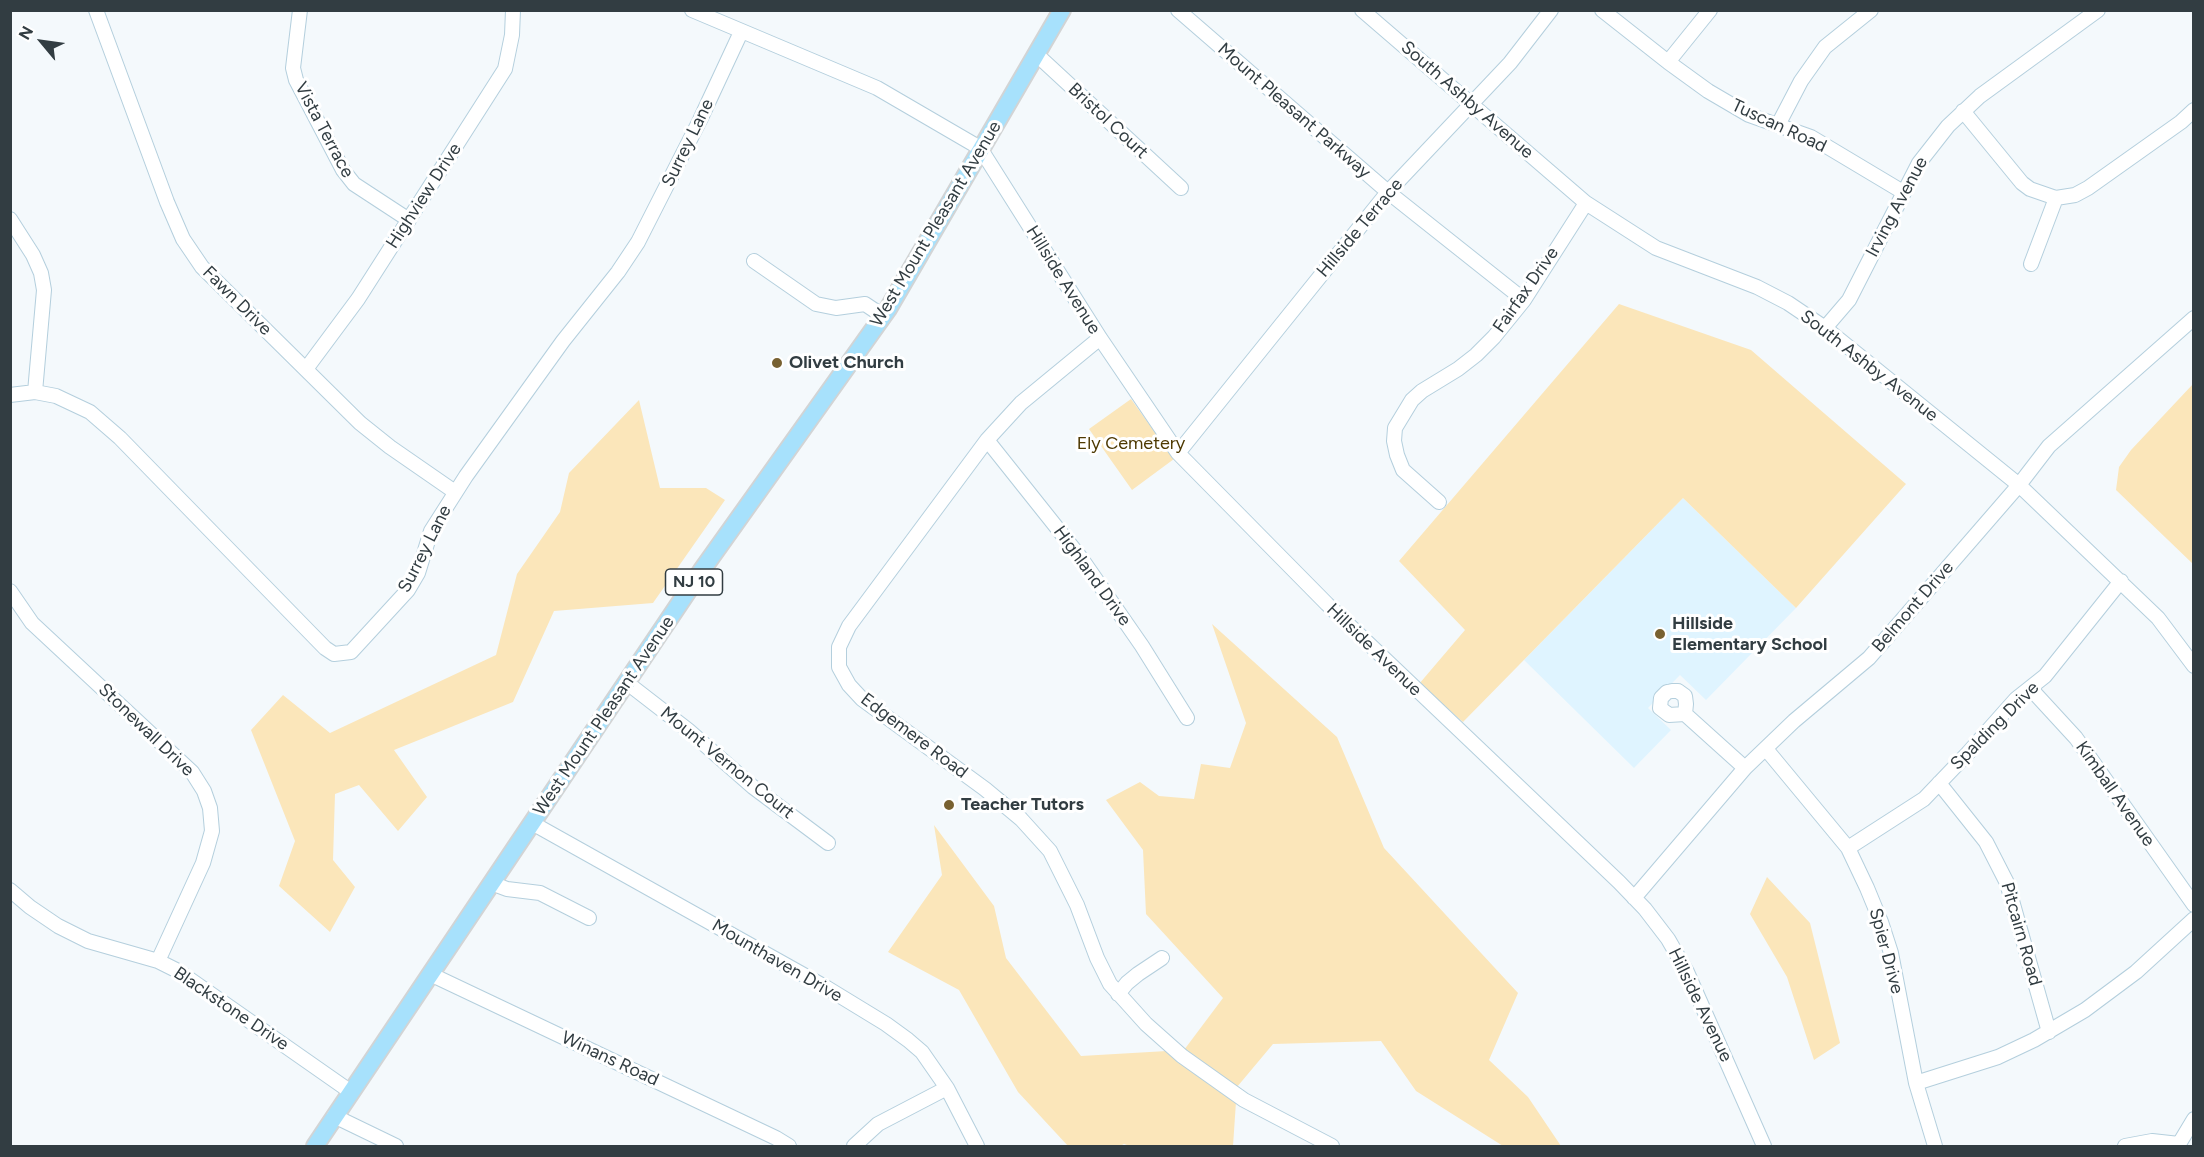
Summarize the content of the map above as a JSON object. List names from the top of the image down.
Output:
{
  "streets": {
    "main road": ["West Mount Pleasant Avenue", "NJ 10"],
    "street": [
      "South Ashby Avenue",
      "Mount Pleasant Parkway",
      "Bristol Court",
      "Tuscan Road",
      "Vista Terrace",
      "Surrey Lane",
      "Highview Drive",
      "Irving Avenue",
      "Hillside Terrace",
      "Hillside Avenue",
      "Fairfax Drive",
      "Fawn Drive",
      "Highland Drive",
      "Belmont Drive",
      "Spalding Drive",
      "Stonewall Drive",
      "Edgemere Road",
      "Mount Vernon Court",
      "Kimball Avenue",
      "Pitcairn Road",
      "Spier Drive",
      "Mounthaven Drive",
      "Blackstone Drive",
      "Winans Road"
    ]
  },
  "crossings": [
    ["South Ashby Avenue", "Irving Avenue"],
    ["South Ashby Avenue", "Hillside Terrace"],
    ["South Ashby Avenue", "Fairfax Drive"],
    ["South Ashby Avenue", "Belmont Drive"],
    ["South Ashby Avenue", "Spalding Drive"],
    ["Mount Pleasant Parkway", "Hillside Terrace"],
    ["Mount Pleasant Parkway", "Fairfax Drive"],
    ["Bristol Court", "West Mount Pleasant Avenue"],
    ["Tuscan Road", "Irving Avenue"],
    ["Vista Terrace", "Highview Drive"],
    ["Surrey Lane", "Fawn Drive"],
    ["Highview Drive", "Fawn Drive"],
    ["West Mount Pleasant Avenue", "Hillside Avenue"],
    ["West Mount Pleasant Avenue", "Mount Vernon Court"],
    ["West Mount Pleasant Avenue", "Mounthaven Drive"],
    ["West Mount Pleasant Avenue", "Blackstone Drive"],
    ["West Mount Pleasant Avenue", "Winans Road"],
    ["Hillside Terrace", "Hillside Avenue"],
    ["Hillside Avenue", "Belmont Drive"],
    ["Hillside Avenue", "Edgemere Road"],
    ["Highland Drive", "Edgemere Road"],
    ["Belmont Drive", "Spier Drive"],
    ["Spalding Drive", "Kimball Avenue"],
    ["Spalding Drive", "Pitcairn Road"],
    ["Spalding Drive", "Spier Drive"],
    ["Stonewall Drive", "Blackstone Drive"]
  ],
  "parks": ["Ely Cemetery"],
  "places": ["Olivet Church", "Hillside Elementary School", "Teacher Tutors"],
  "north": "top left"
}
